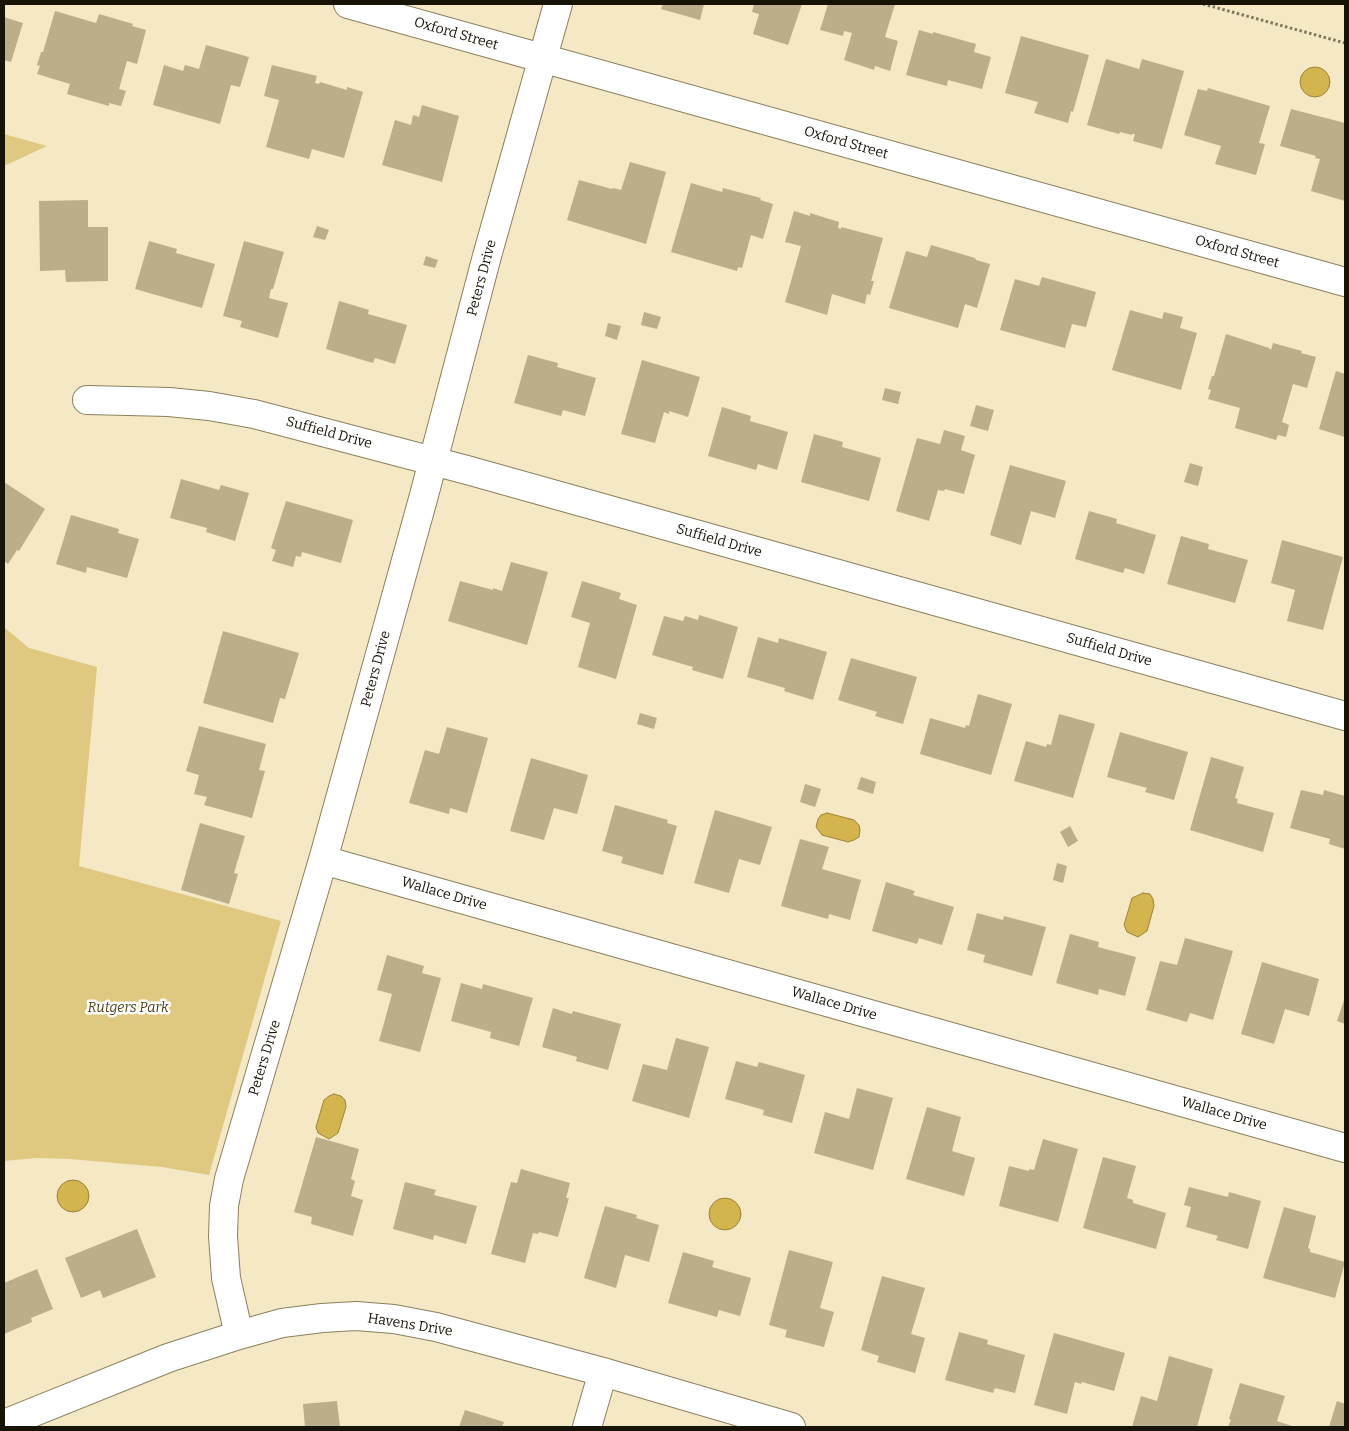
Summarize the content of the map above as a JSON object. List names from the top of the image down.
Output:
{
  "streets": {
    "street": [
      "Oxford Street",
      "Peters Drive",
      "Suffield Drive",
      "Wallace Drive",
      "Havens Drive"
    ]
  },
  "crossings": [
    ["Oxford Street", "Peters Drive"],
    ["Peters Drive", "Suffield Drive"],
    ["Peters Drive", "Wallace Drive"],
    ["Peters Drive", "Havens Drive"]
  ],
  "parks": ["Rutgers Park"]
}
